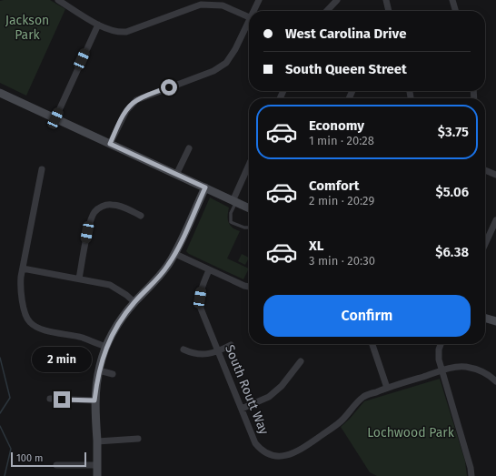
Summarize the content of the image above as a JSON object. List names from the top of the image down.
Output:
{
  "streets": {
    "street": ["South Routt Way"]
  },
  "parks": ["Jackson Park", "Lochwood Park"],
  "scale_bar": "100 m",
  "page": {
    "banner": ["West Carolina Drive", "South Queen Street"],
    "list": [
      {
        "name": "Economy",
        "note": "1 min · 20:28",
        "value": "$3.75"
      },
      {
        "name": "Comfort",
        "note": "2 min · 20:29",
        "value": "$5.06"
      },
      {
        "name": "XL",
        "note": "3 min · 20:30",
        "value": "$6.38"
      }
    ],
    "buttons": "Confirm",
    "bubble": "2 min",
    "scale": "100 m"
  }
}
